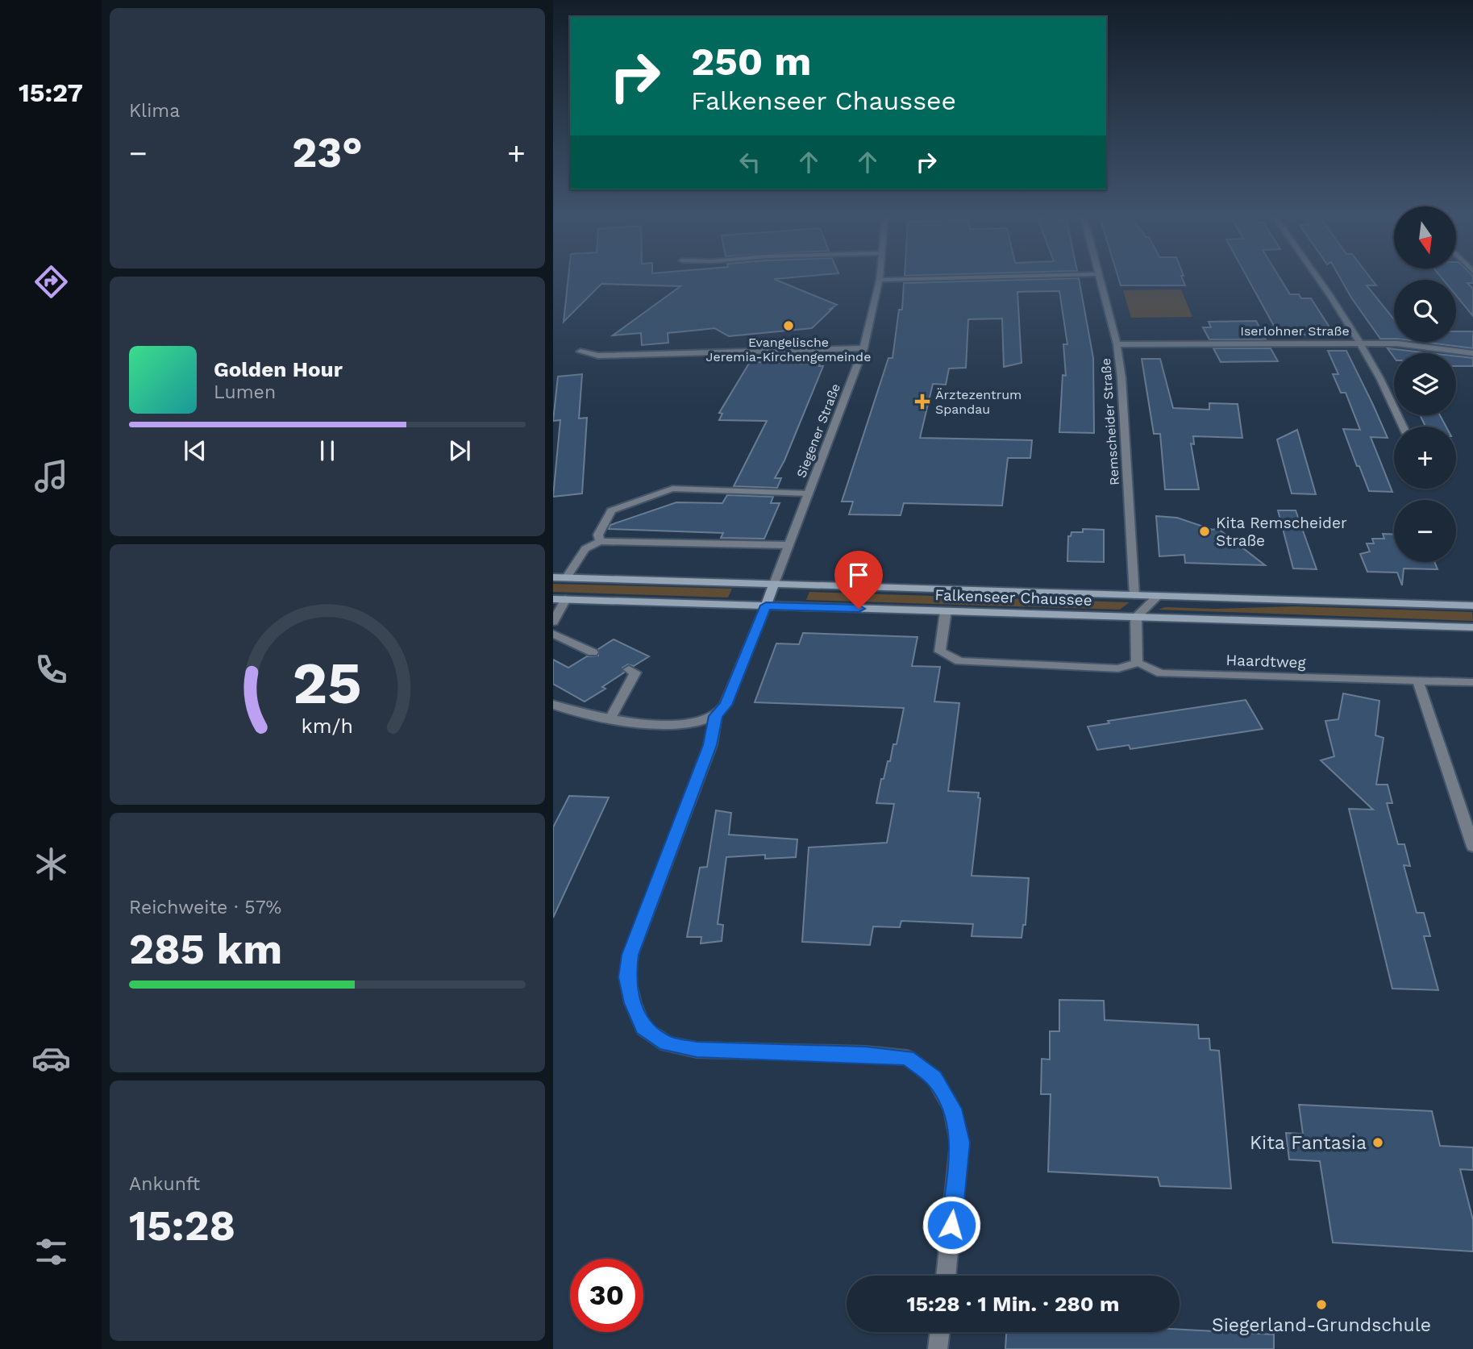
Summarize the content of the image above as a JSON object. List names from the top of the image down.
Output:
{
  "streets": {
    "main road": ["Falkenseer Chaussee"],
    "street": [
      "Iserlohner Straße",
      "Remscheider Straße",
      "Siegener Straße",
      "Haardtweg"
    ]
  },
  "crossings": [
    ["Iserlohner Straße", "Remscheider Straße"],
    ["Remscheider Straße", "Falkenseer Chaussee"],
    ["Siegener Straße", "Falkenseer Chaussee"]
  ],
  "places": {
    "other": [
      "Evangelische Jeremia-Kirchengemeinde",
      "Kita Remscheider Straße",
      "Kita Fantasia",
      "Siegerland-Grundschule"
    ],
    "health": ["Ärztezentrum Spandau"]
  },
  "north": "bottom",
  "page": {
    "tabs": "15:27",
    "tile": [
      "Klima",
      ["Reichweite · 57%", "285 km"],
      ["Ankunft", "15:28"]
    ],
    "turn": ["250 m", "Falkenseer Chaussee"],
    "heat": ["−", "23°", "+"],
    "map_buttons": ["+", "−"],
    "song": ["Golden Hour", "Lumen"],
    "limit": "30",
    "trip": "15:28 · 1 Min. · 280 m",
    "gauge": ["25", "km/h"]
  }
}
